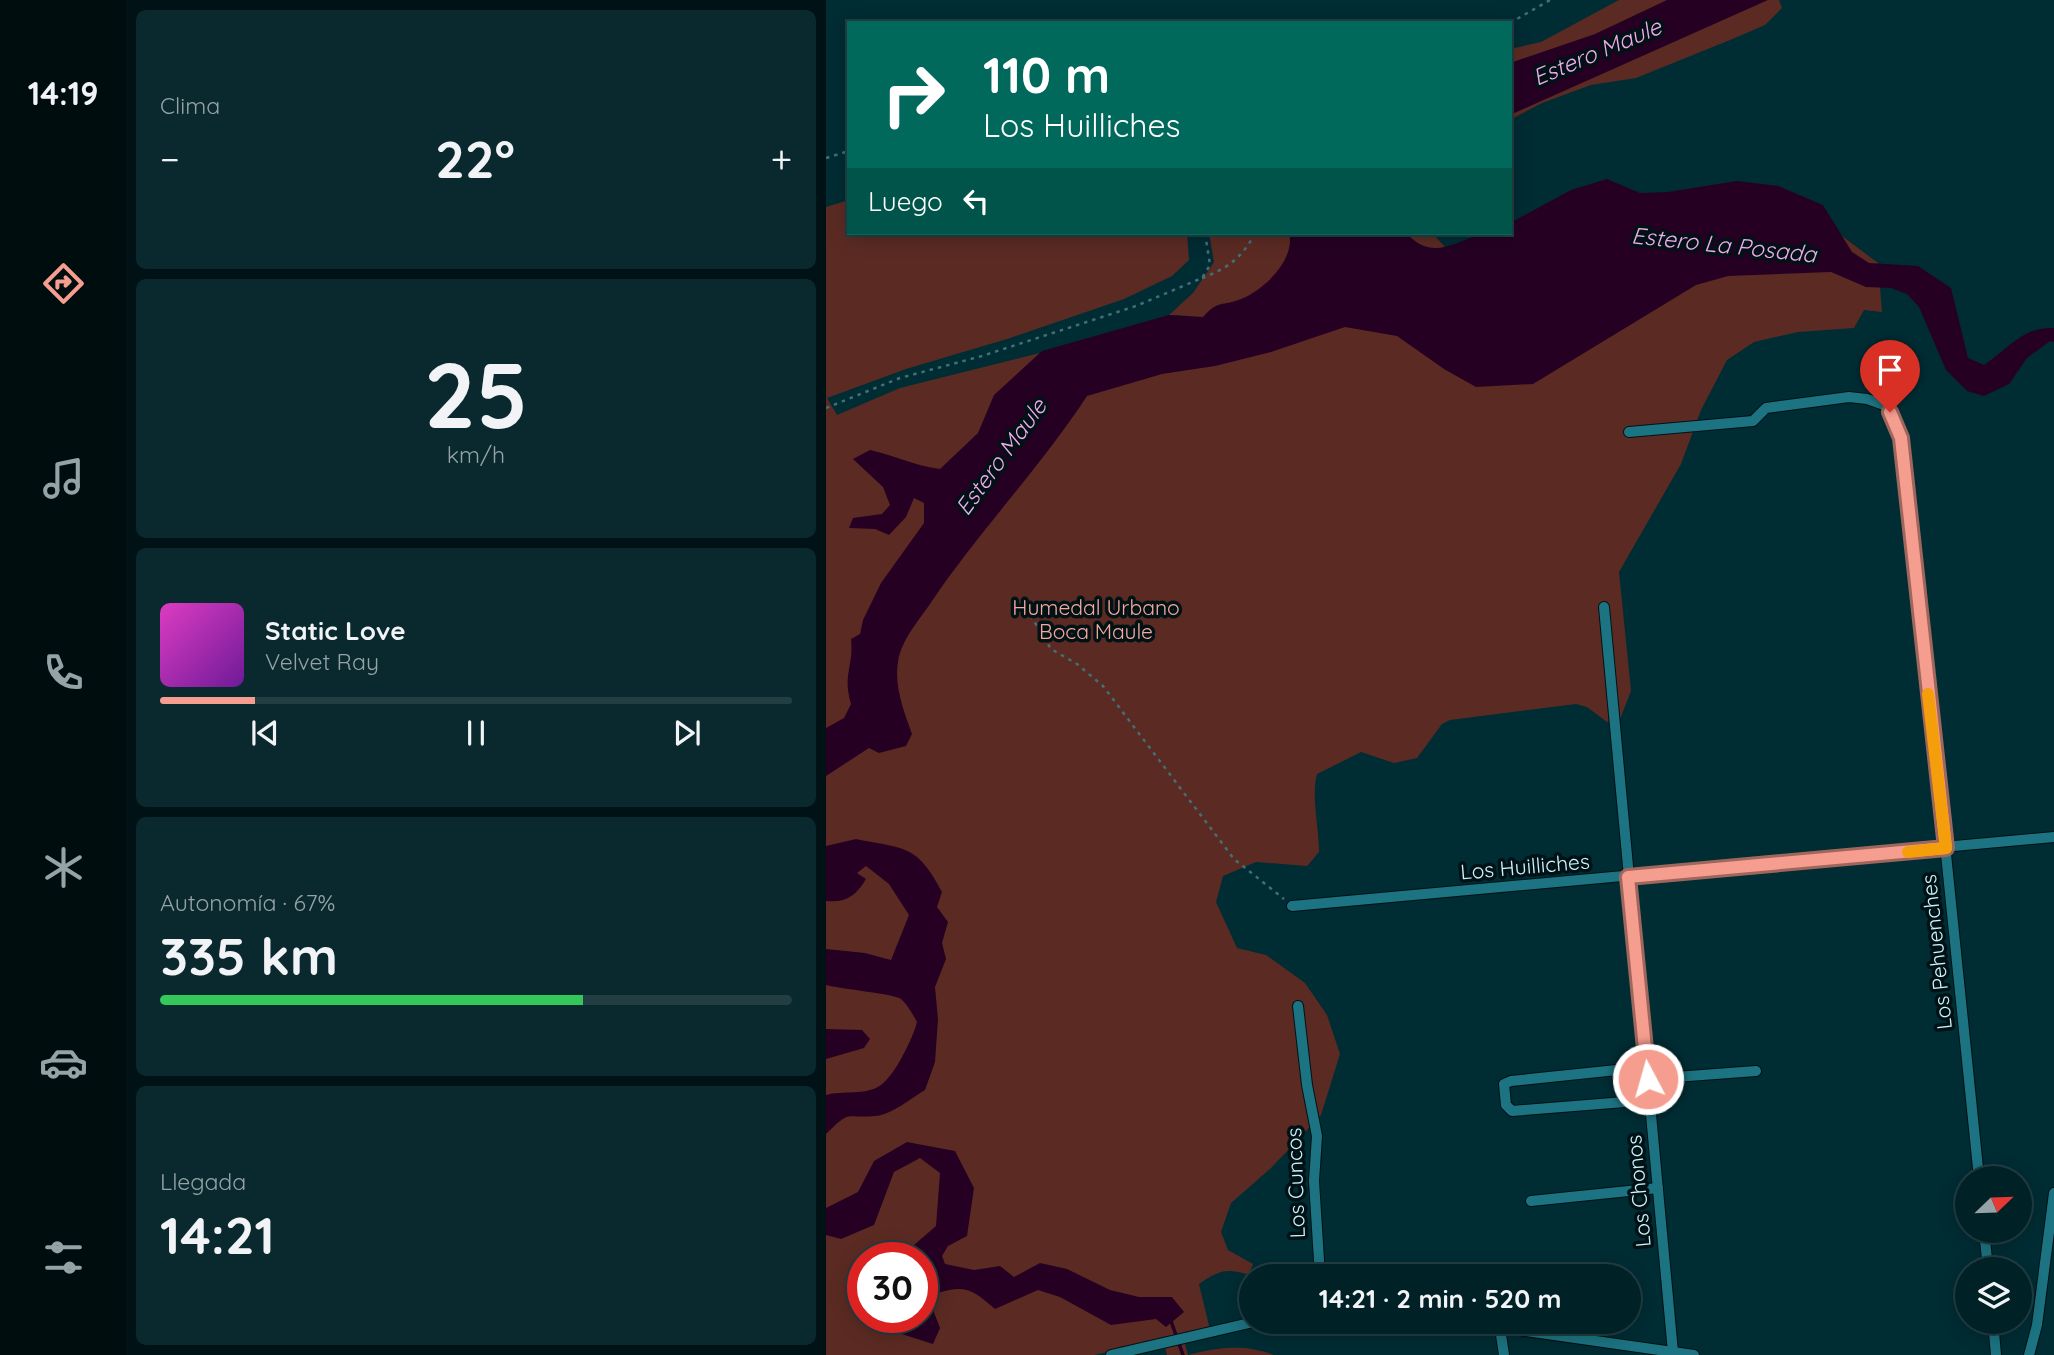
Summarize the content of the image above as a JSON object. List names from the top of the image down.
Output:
{
  "streets": {
    "street": [
      "Los Huilliches",
      "Los Pehuenches",
      "Los Cuncos",
      "Los Chonos"
    ]
  },
  "crossings": [
    ["Los Huilliches", "Los Pehuenches"],
    ["Los Huilliches", "Los Chonos"]
  ],
  "water": ["Estero Maule", "Estero La Posada"],
  "parks": ["Humedal Urbano Boca Maule"],
  "north": "top right",
  "page": {
    "tabs": "14:19",
    "tile": [
      "Clima",
      ["25", "km/h"],
      ["Autonomía · 67%", "335 km"],
      ["Llegada", "14:21"]
    ],
    "turn": ["110 m", "Los Huilliches"],
    "heat": ["−", "22°", "+"],
    "then": "Luego",
    "song": ["Static Love", "Velvet Ray"],
    "limit": "30",
    "trip": "14:21 · 2 min · 520 m"
  }
}
